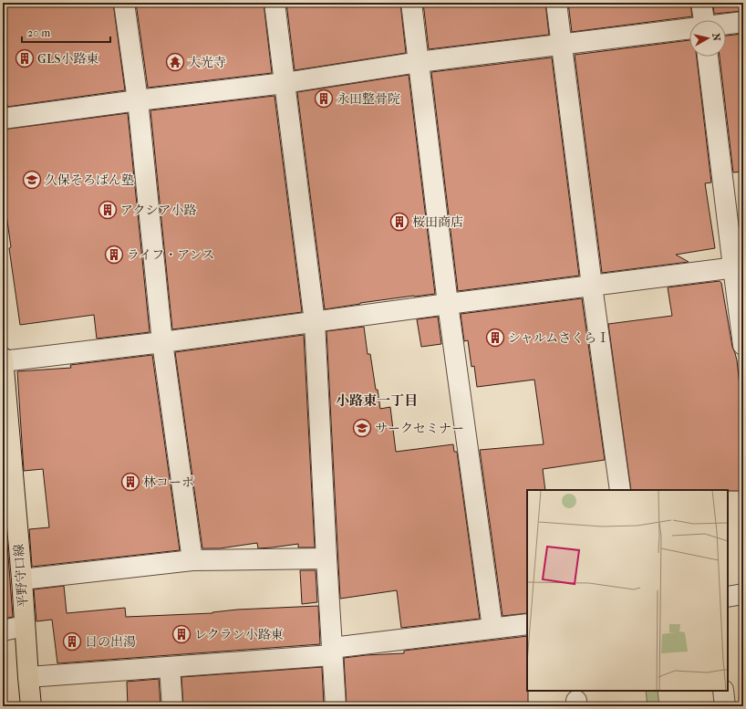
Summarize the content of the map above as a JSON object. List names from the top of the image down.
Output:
{
  "streets": {
    "main road": ["平野守口線"]
  },
  "districts": ["小路東一丁目"],
  "places": {
    "building": [
      "GLS小路東",
      "永田整骨院",
      "アクシア小路",
      "桜田商店",
      "ライフ・アンス",
      "シャルムさくらⅠ",
      "林コーポ",
      "レクラン小路東",
      "日の出湯"
    ],
    "temple": ["大光寺"],
    "school or university": ["久保そろばん塾", "サークセミナー"]
  },
  "scale_bar": "20 m",
  "north": "right"
}
